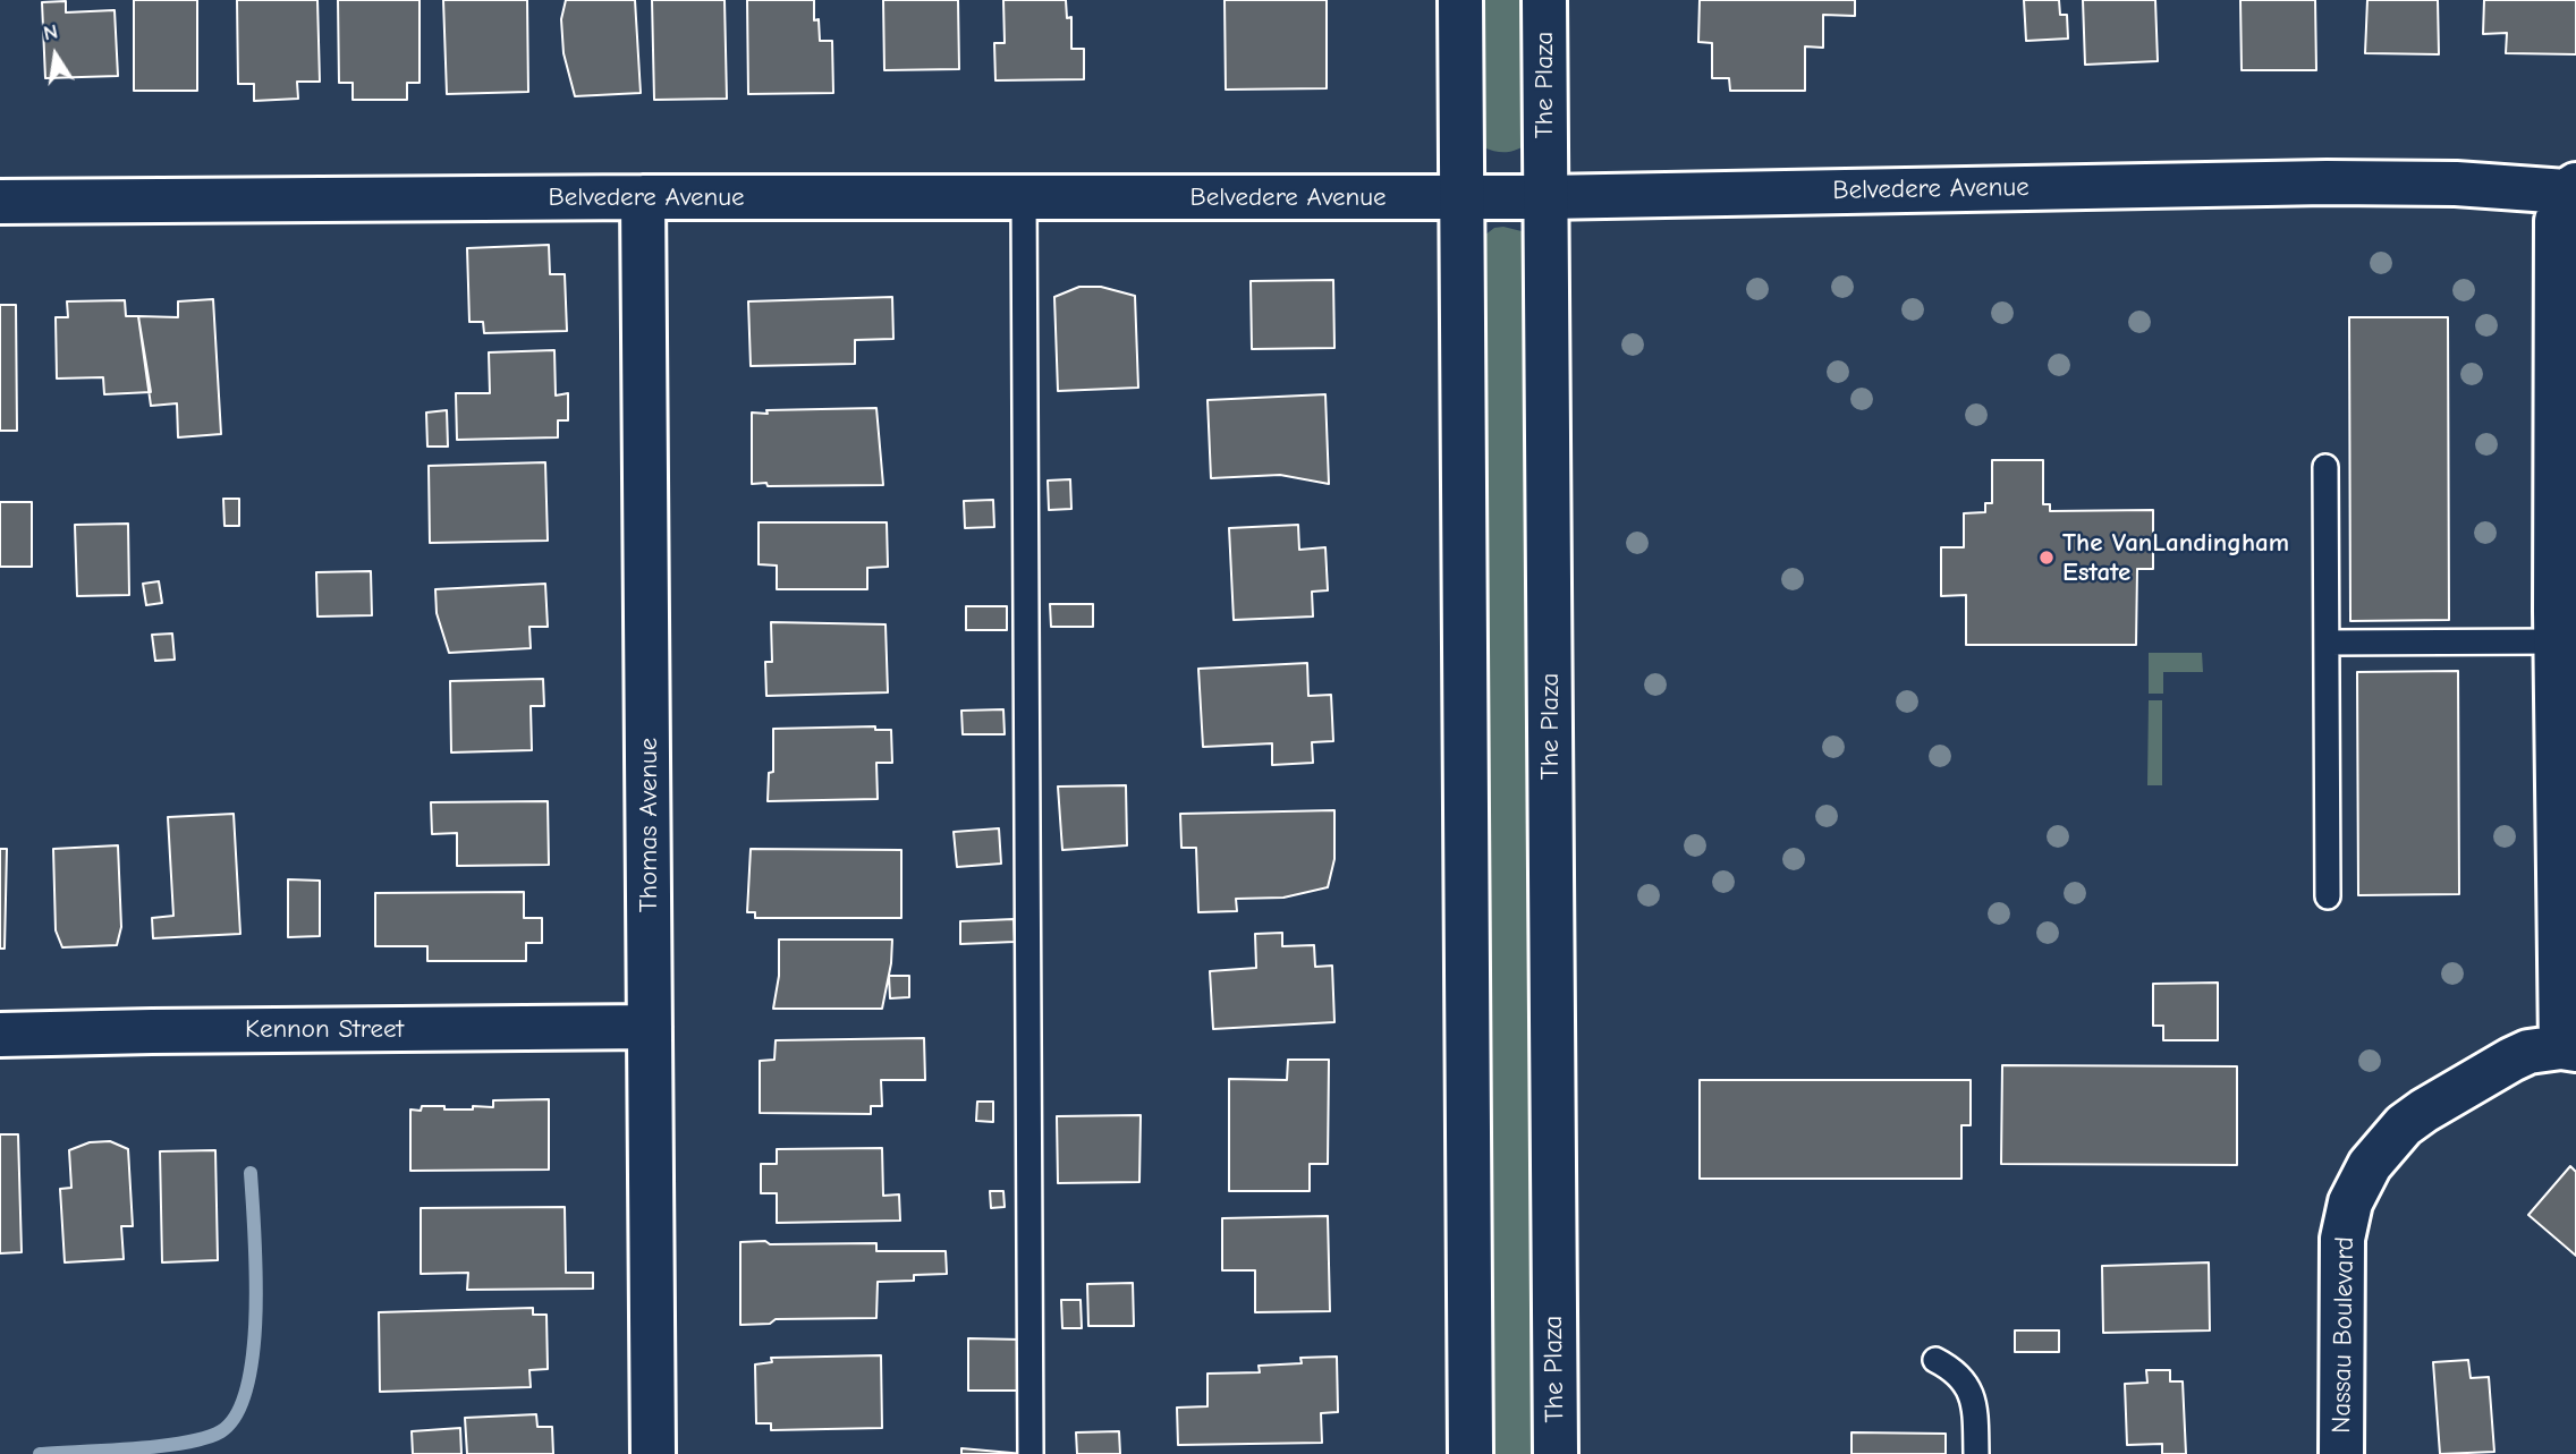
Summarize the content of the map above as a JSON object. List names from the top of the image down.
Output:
{
  "streets": {
    "street": [
      "The Plaza",
      "Belvedere Avenue",
      "Thomas Avenue",
      "Kennon Street",
      "Nassau Boulevard"
    ]
  },
  "crossings": [
    ["The Plaza", "Belvedere Avenue"],
    ["Belvedere Avenue", "Thomas Avenue"],
    ["Thomas Avenue", "Kennon Street"]
  ],
  "places": ["The VanLandingham Estate"],
  "north": "top"
}
